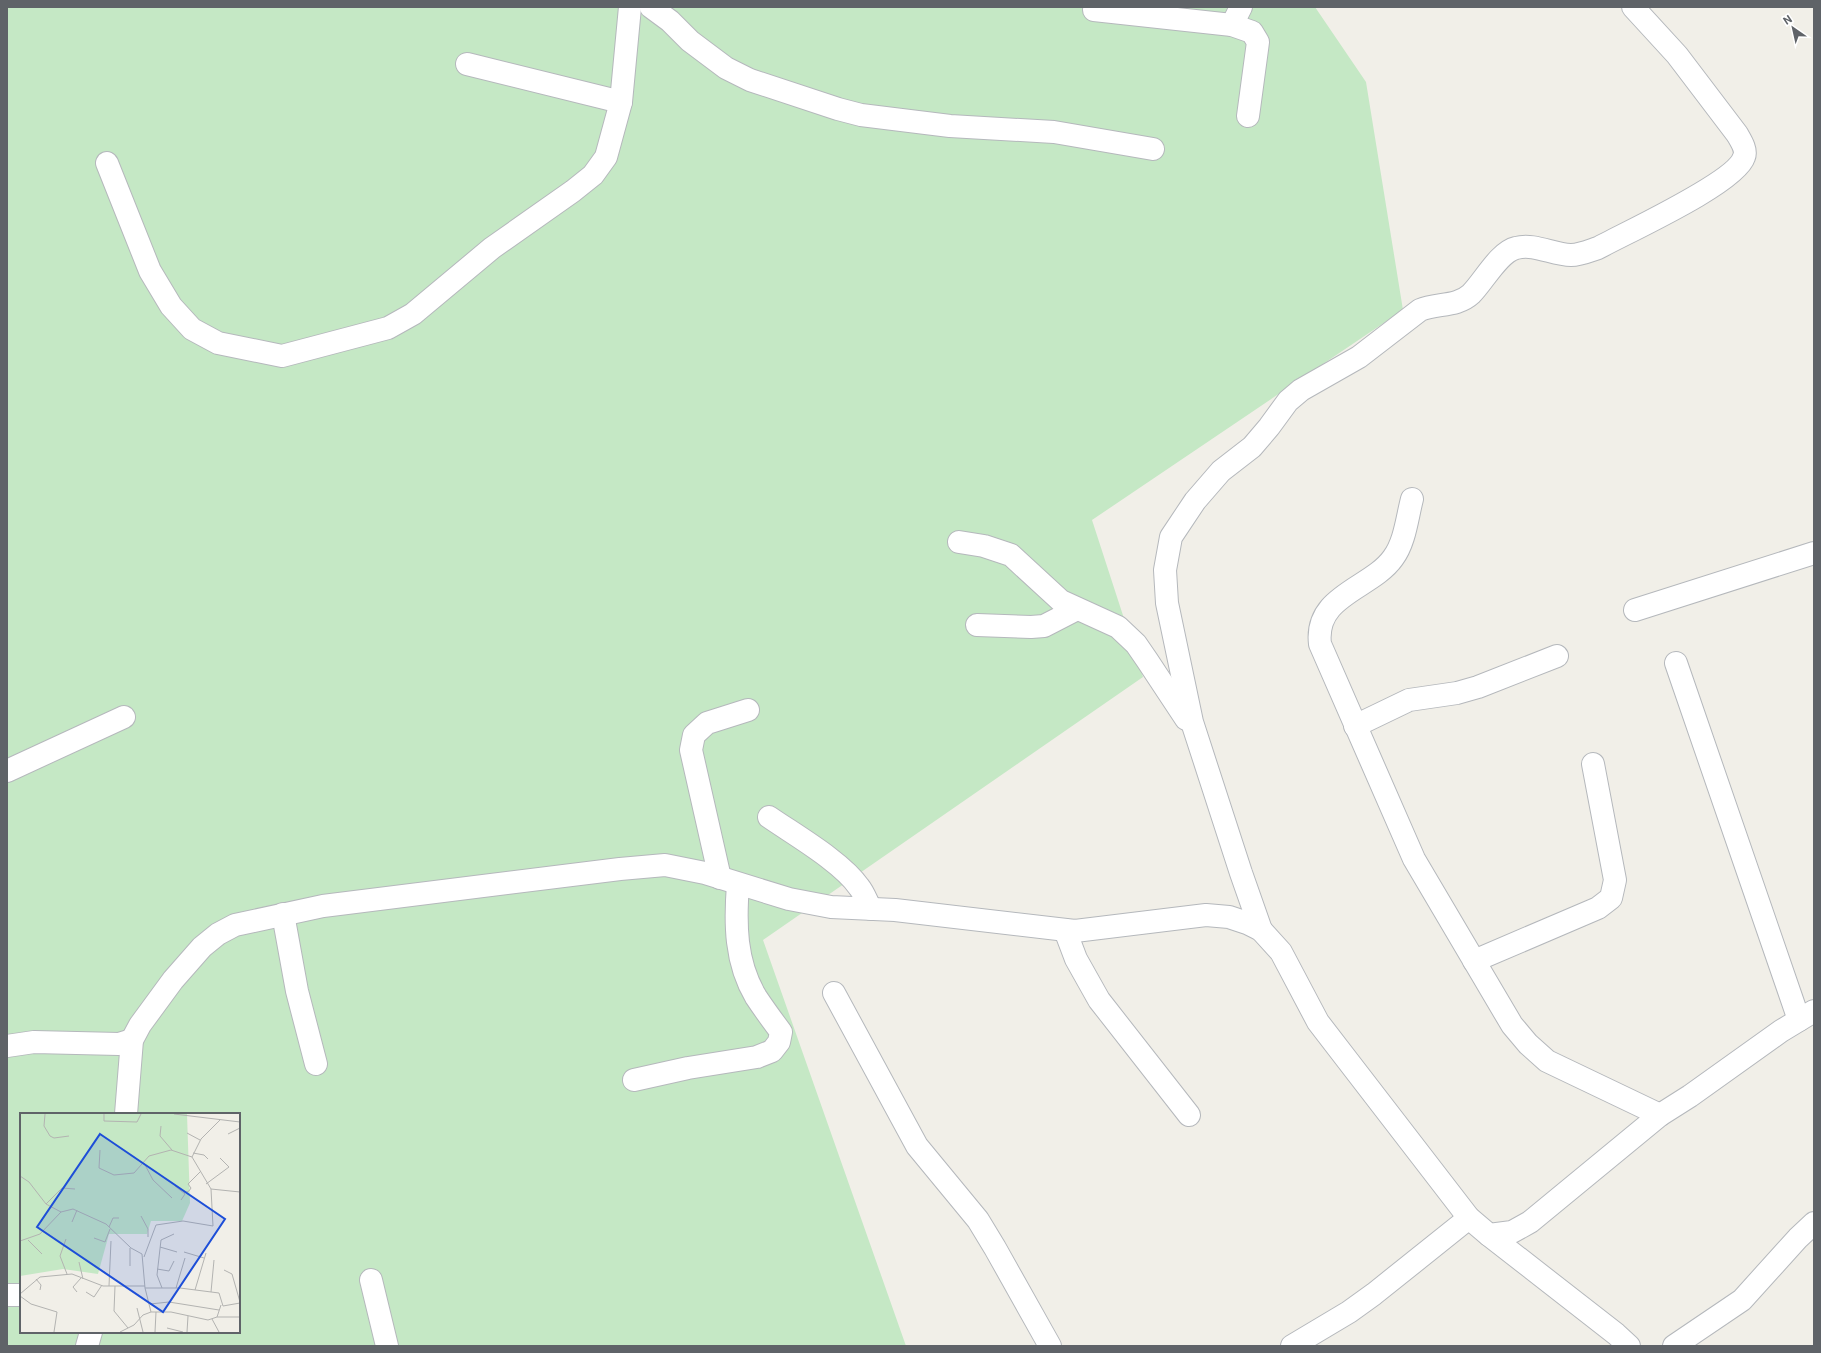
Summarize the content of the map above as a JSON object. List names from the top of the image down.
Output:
{
  "north": "top left"
}
